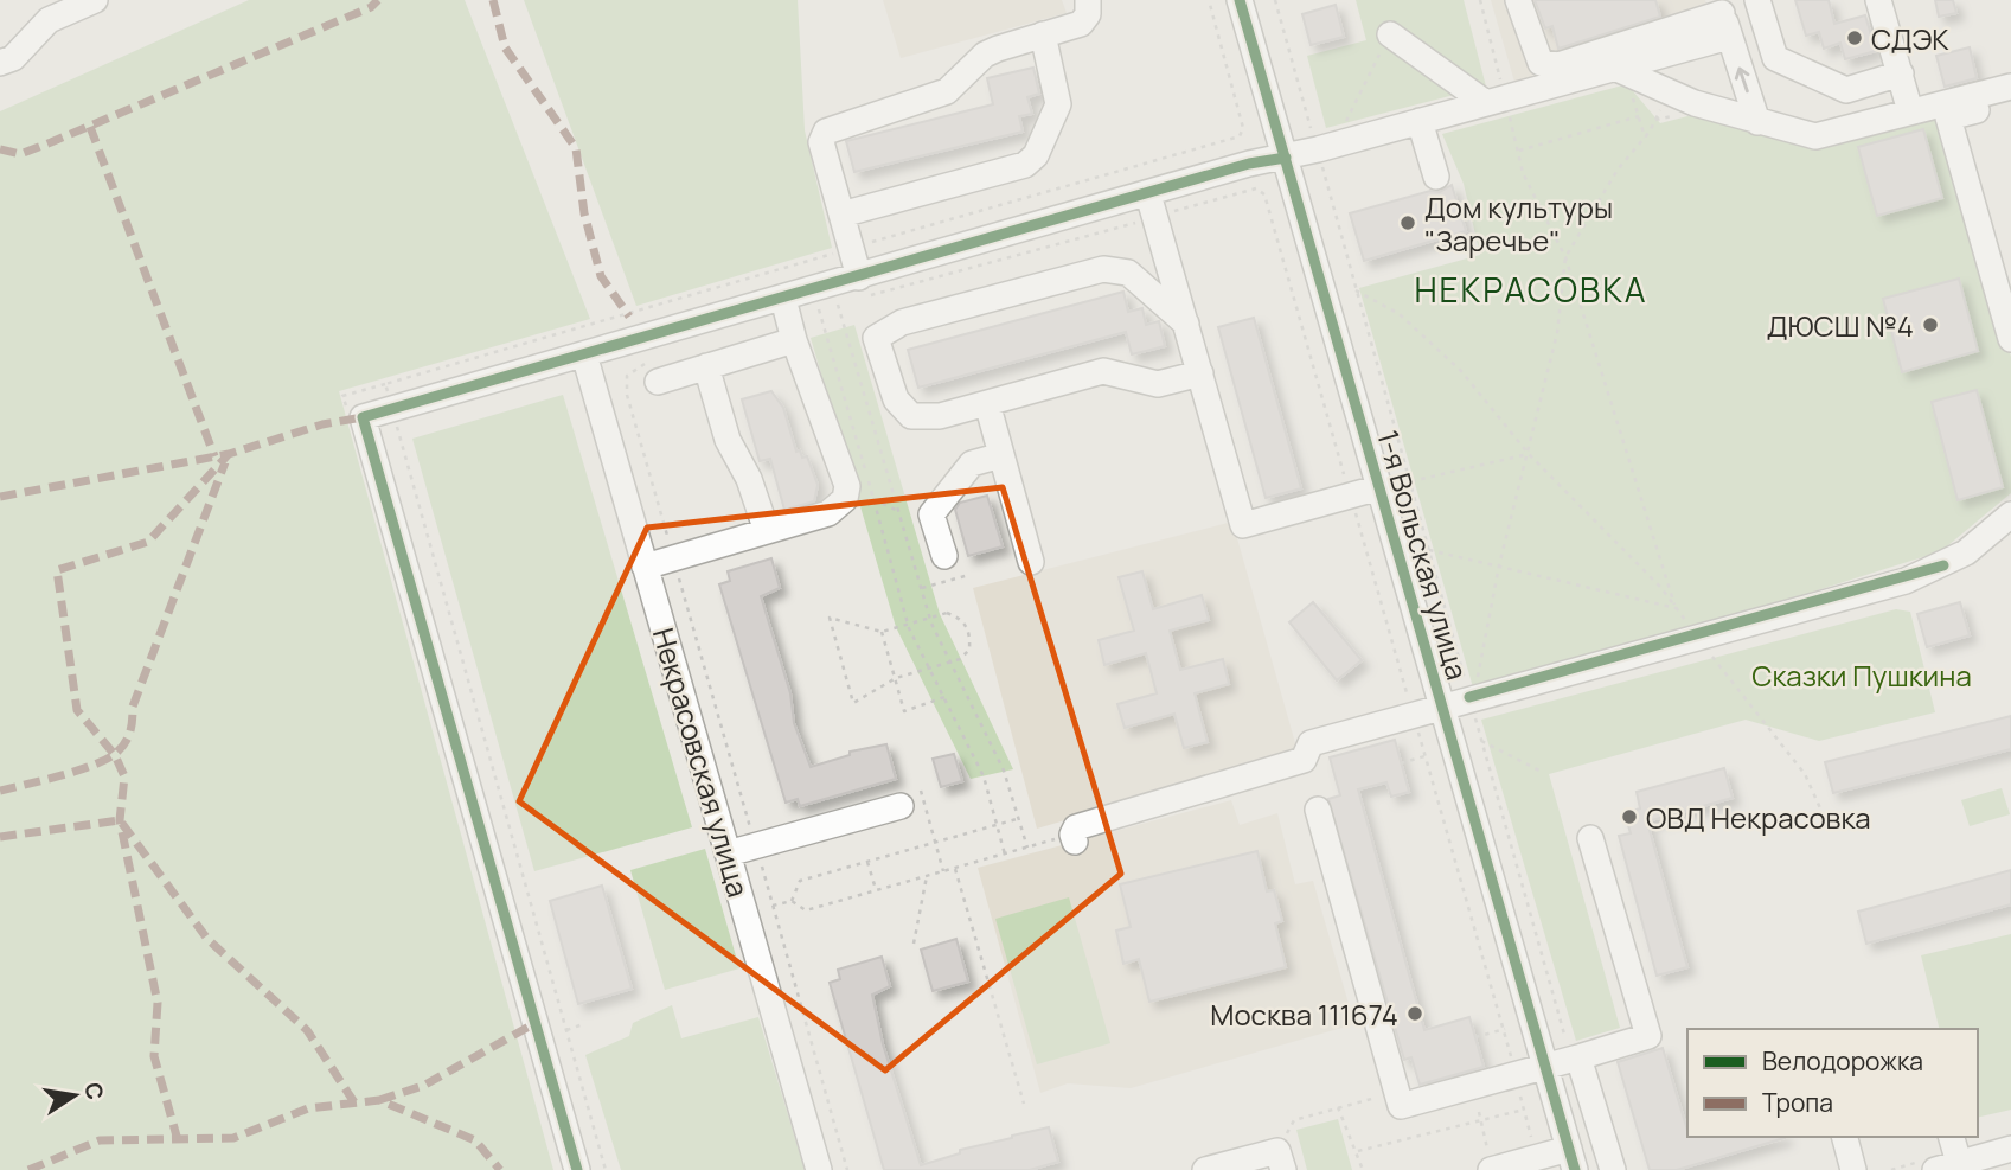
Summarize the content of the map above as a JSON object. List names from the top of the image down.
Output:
{
  "streets": {
    "street": ["1-я Вольская улица", "Некрасовская улица"]
  },
  "districts": ["НЕКРАСОВКА"],
  "parks": ["Сказки Пушкина"],
  "places": [
    "СДЭК",
    "Дом культуры \"Заречье\"",
    "ДЮСШ №4",
    "ОВД Некрасовка",
    "Москва 111674"
  ],
  "legend": ["Велодорожка", "Тропа"],
  "north": "right"
}
